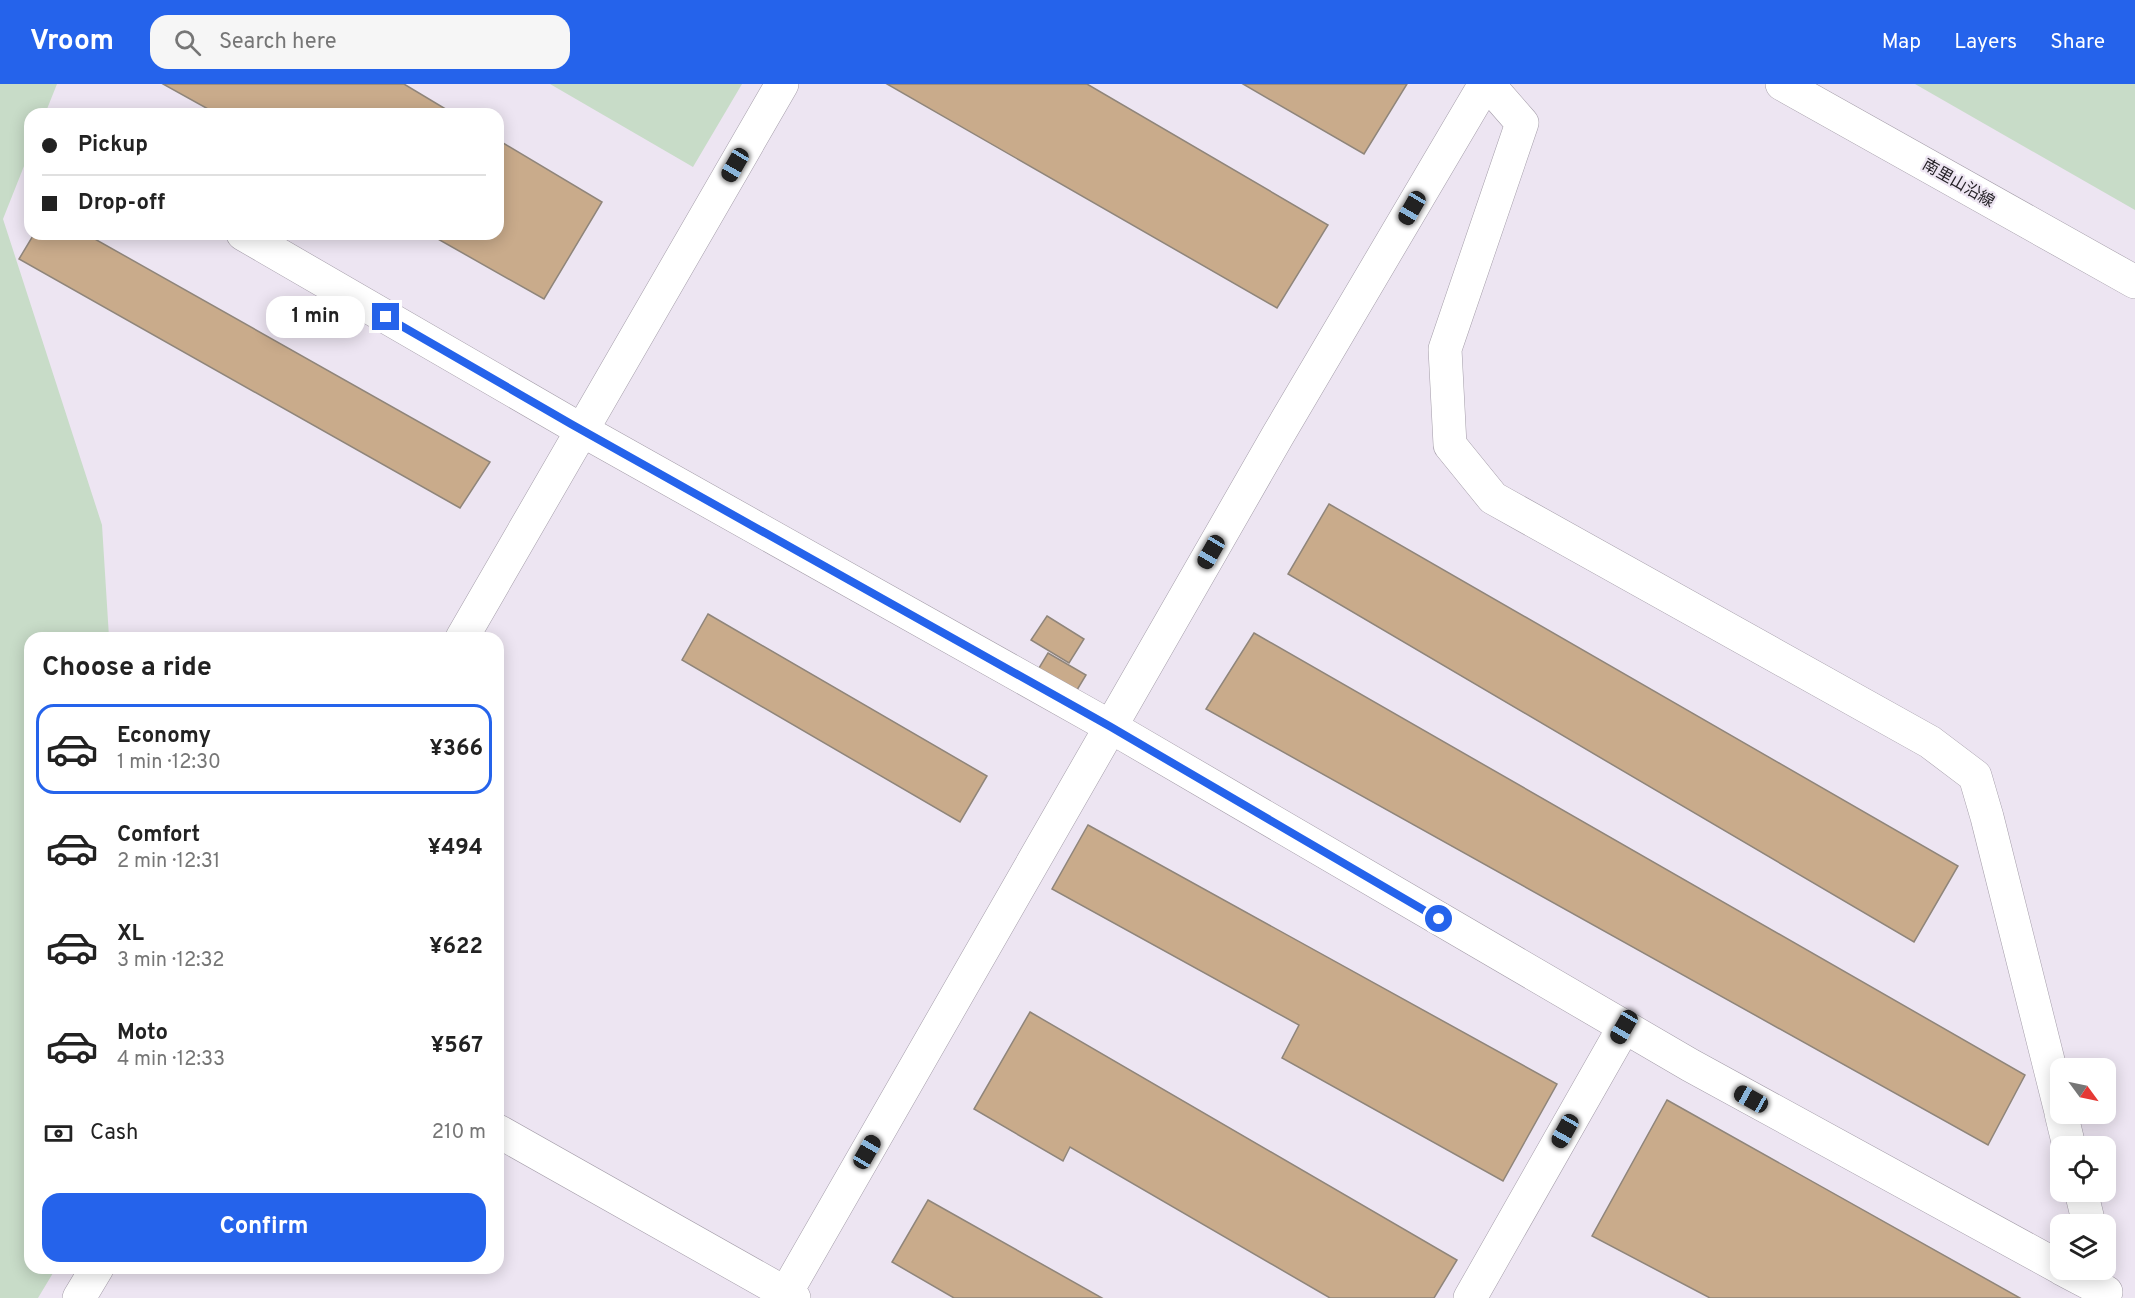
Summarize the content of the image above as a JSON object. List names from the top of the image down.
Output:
{
  "streets": {
    "street": ["南里山沿線"]
  },
  "north": "bottom right",
  "page": {
    "header": "Vroom",
    "search": "Search here",
    "nav": ["Map", "Layers", "Share"],
    "banner": ["Pickup", "Drop-off"],
    "bubble": "1 min",
    "heading": "Choose a ride",
    "list": [
      {
        "name": "Economy",
        "note": "1 min · 12:30",
        "value": "¥366"
      },
      {
        "name": "Comfort",
        "note": "2 min · 12:31",
        "value": "¥494"
      },
      {
        "name": "XL",
        "note": "3 min · 12:32",
        "value": "¥622"
      },
      {
        "name": "Moto",
        "note": "4 min · 12:33",
        "value": "¥567"
      }
    ],
    "pay": ["Cash", "210 m"],
    "buttons": "Confirm"
  }
}
